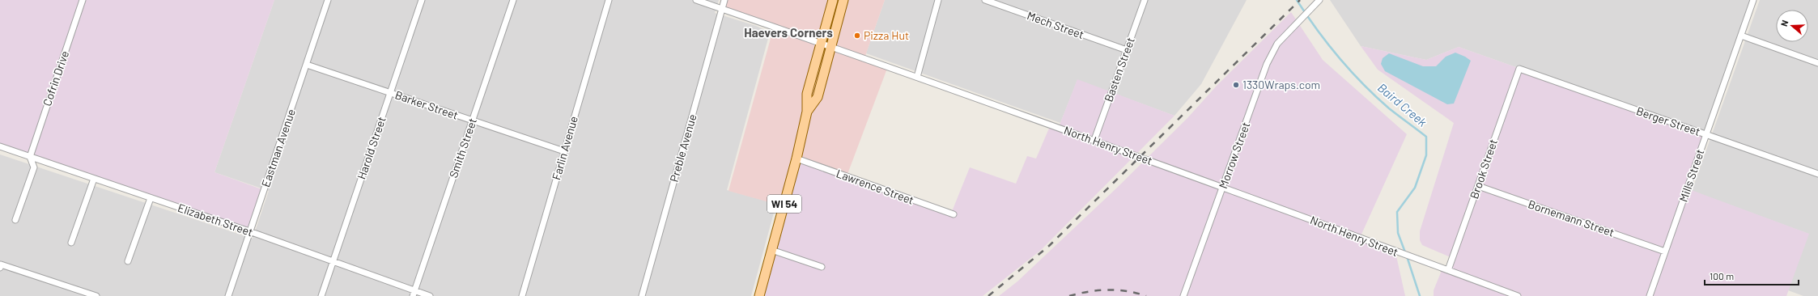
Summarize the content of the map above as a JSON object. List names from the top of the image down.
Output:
{
  "streets": {
    "main road": ["WI 54"],
    "street": [
      "Mech Street",
      "Basten Street",
      "Cofrin Drive",
      "Barker Street",
      "Berger Street",
      "North Henry Street",
      "Eastman Avenue",
      "Harold Street",
      "Smith Street",
      "Farlin Avenue",
      "Preble Avenue",
      "Morrow Street",
      "Brook Street",
      "Mills Street",
      "Lawrence Street",
      "Bornemann Street",
      "Elizabeth Street"
    ]
  },
  "crossings": [
    ["Mech Street", "Basten Street"],
    ["Basten Street", "North Henry Street"],
    ["Cofrin Drive", "Elizabeth Street"],
    ["Barker Street", "Eastman Avenue"],
    ["Barker Street", "Harold Street"],
    ["Barker Street", "Smith Street"],
    ["Barker Street", "Farlin Avenue"],
    ["Berger Street", "Brook Street"],
    ["Berger Street", "Mills Street"],
    ["North Henry Street", "Preble Avenue"],
    ["North Henry Street", "Morrow Street"],
    ["North Henry Street", "Brook Street"],
    ["North Henry Street", "WI 54"],
    ["Eastman Avenue", "Elizabeth Street"],
    ["Harold Street", "Elizabeth Street"],
    ["Smith Street", "Elizabeth Street"],
    ["Brook Street", "Bornemann Street"],
    ["Mills Street", "Bornemann Street"],
    ["Lawrence Street", "WI 54"]
  ],
  "districts": ["Haevers Corners"],
  "water": ["Baird Creek"],
  "places": ["Pizza Hut", "1330Wraps.com"],
  "scale_bar": "100 m",
  "north": "left"
}
